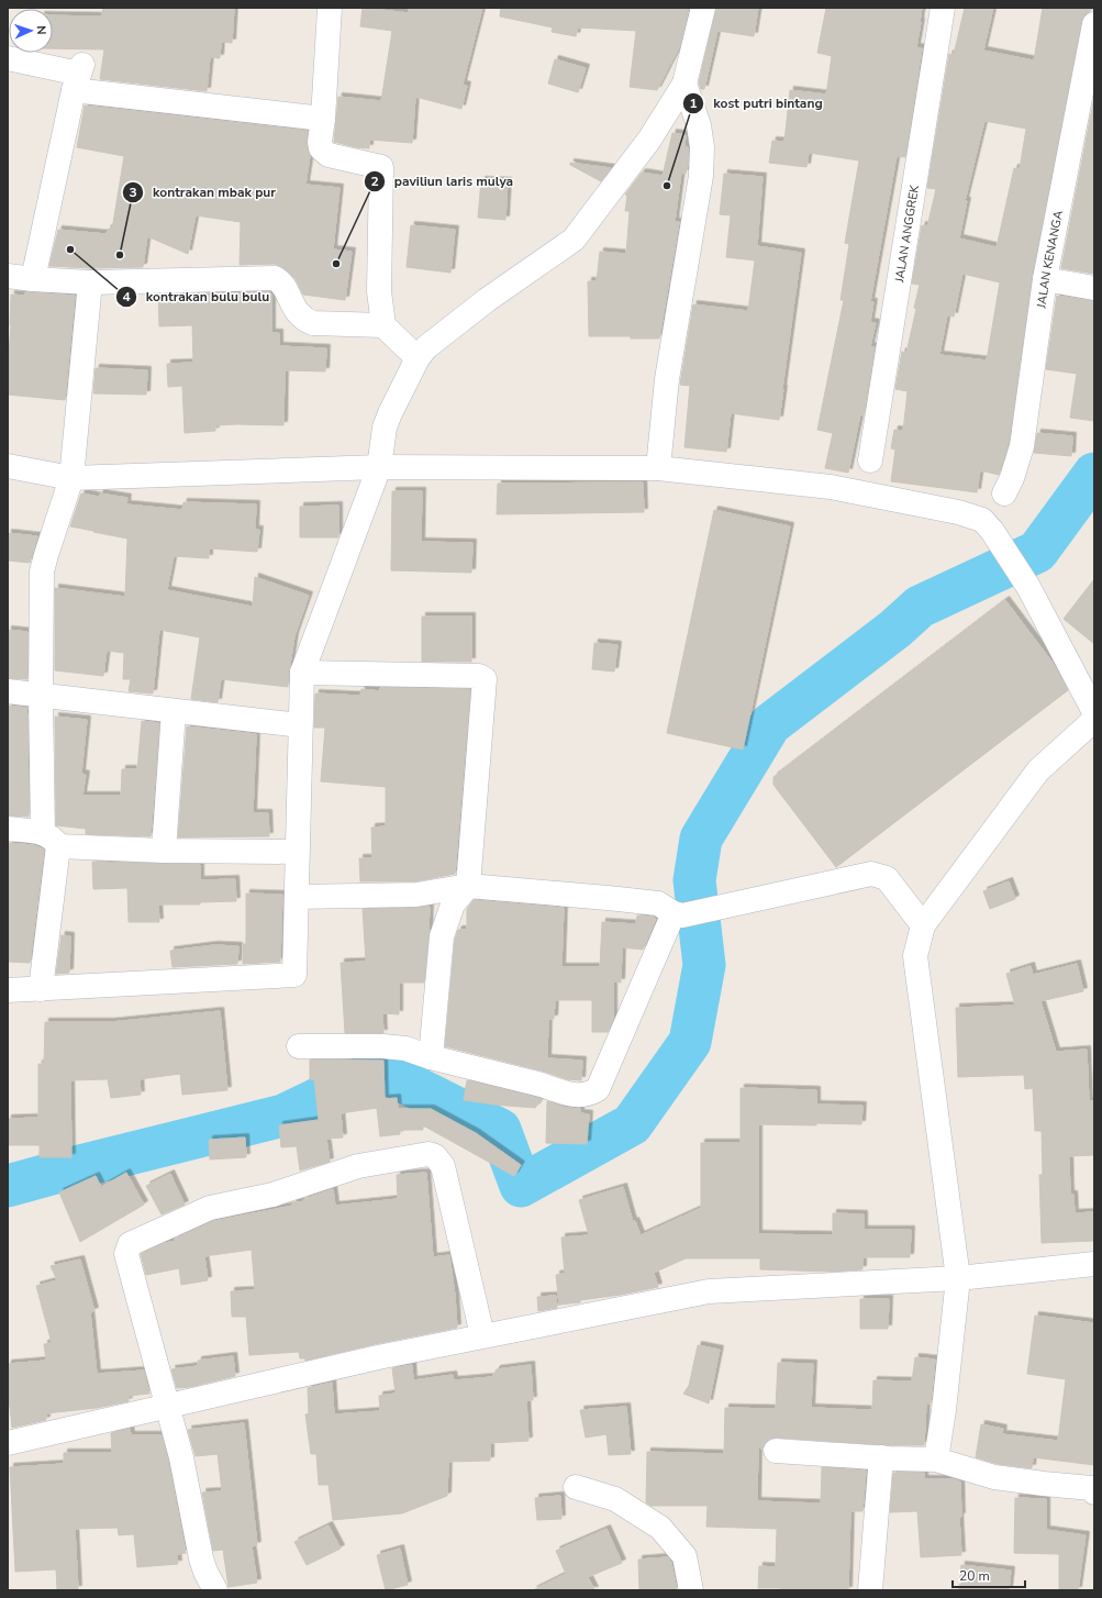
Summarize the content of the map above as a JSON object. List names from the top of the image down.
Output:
{
  "streets": {
    "street": ["JALAN ANGGREK", "JALAN KENANGA"]
  },
  "places": [
    "kost putri bintang",
    "kontrakan bulu bulu",
    "kontrakan mbak pur",
    "paviliun laris mulya"
  ],
  "scale_bar": "20 m",
  "north": "right"
}
